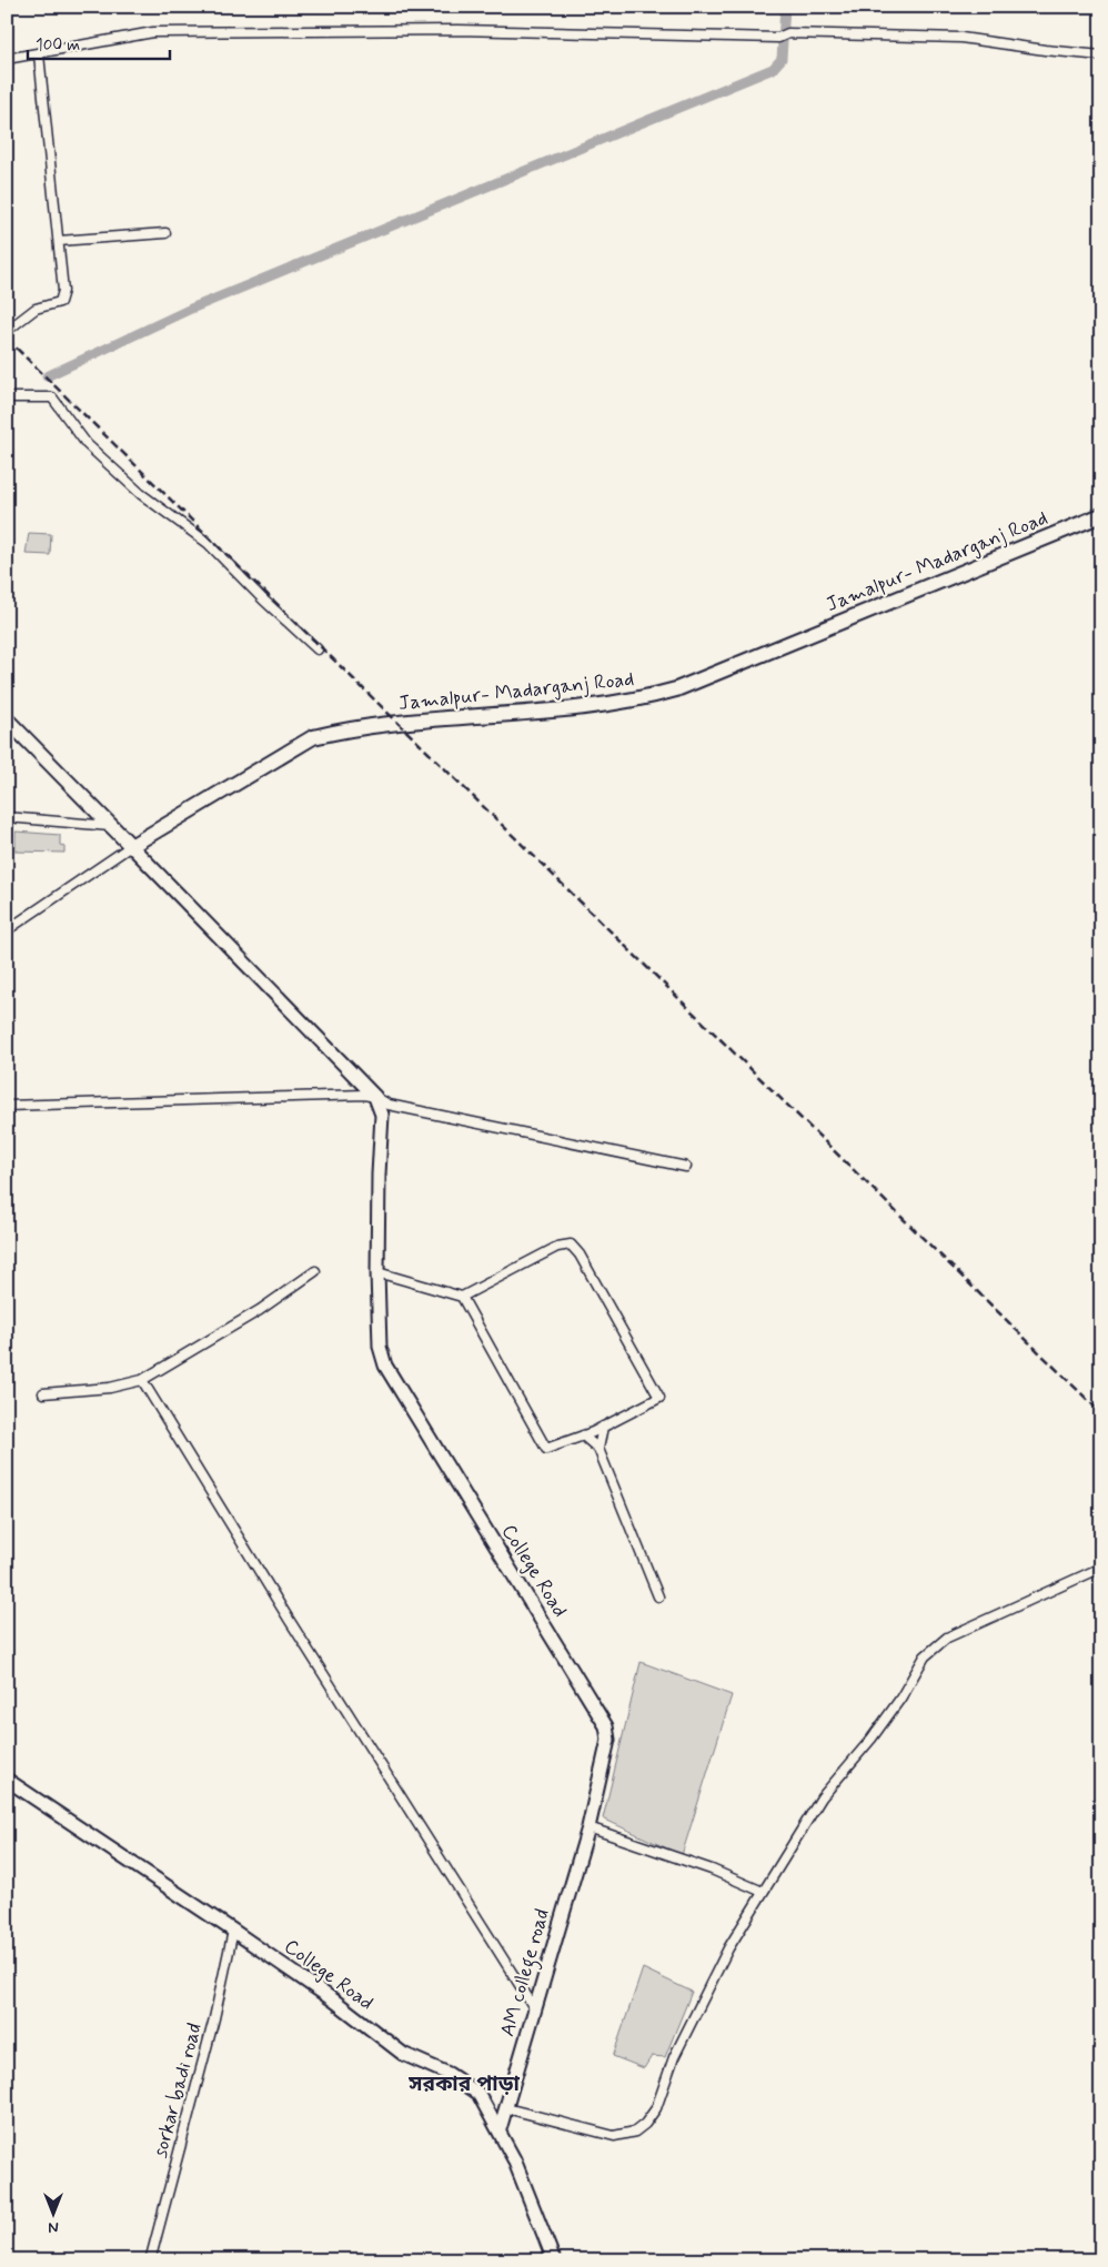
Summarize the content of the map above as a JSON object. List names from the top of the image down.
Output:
{
  "streets": {
    "main road": ["Jamalpur- Madarganj Road", "College Road", "AM college road"],
    "street": ["sorkar badi road"]
  },
  "crossings": [
    ["College Road", "AM college road"],
    ["College Road", "sorkar badi road"]
  ],
  "districts": ["সরকার পাড়া"],
  "scale_bar": "100 m",
  "north": "bottom"
}
